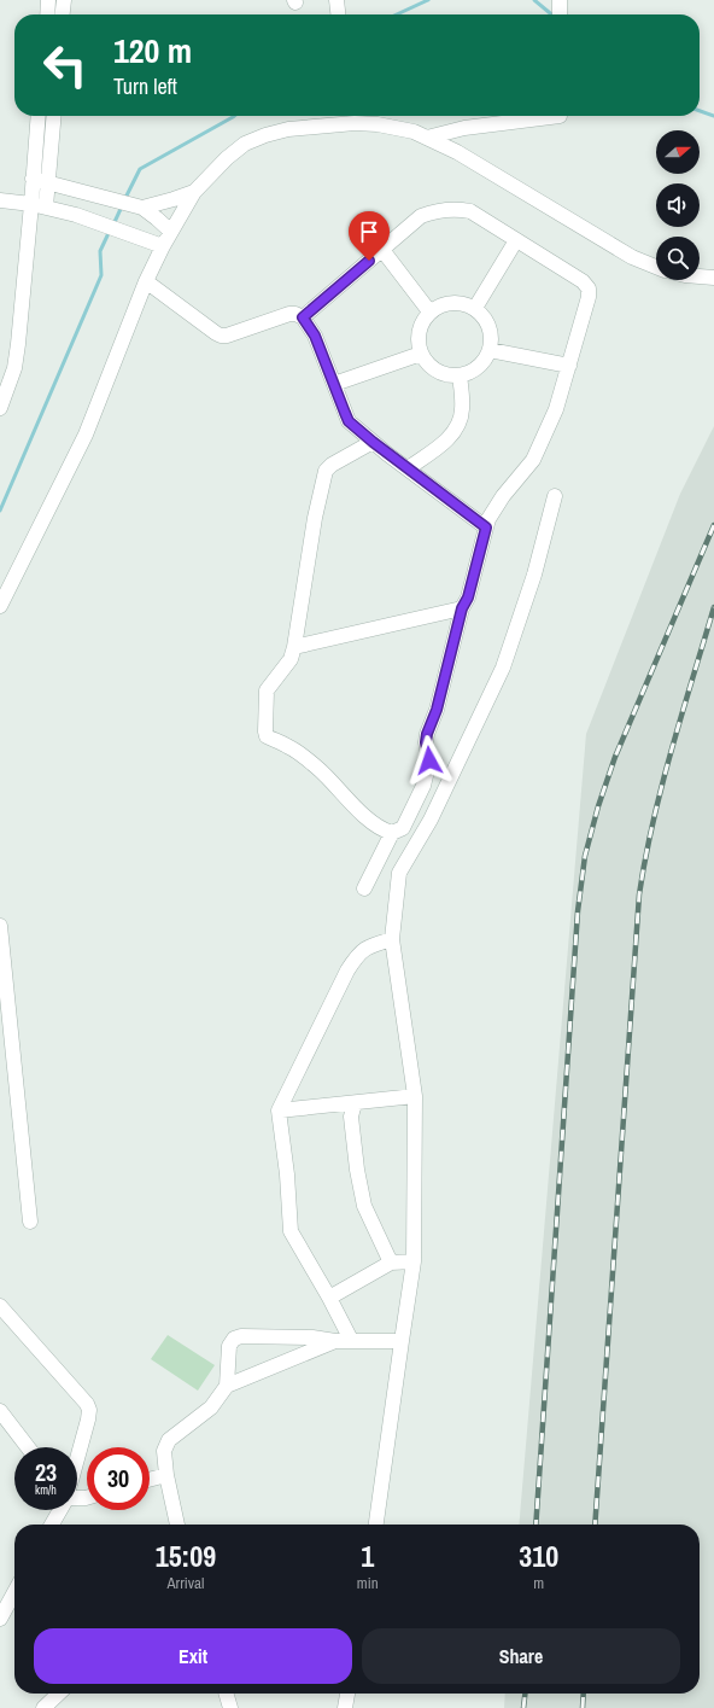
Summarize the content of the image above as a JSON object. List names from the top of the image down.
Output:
{
  "north": "right",
  "page": {
    "turn": ["120 m", "Turn left"],
    "speed": "23 km/h",
    "limit": "30",
    "eta": [
      "15:09",
      "Arrival",
      "1",
      "min",
      "310",
      "m"
    ],
    "buttons": ["Exit", "Share"]
  }
}
